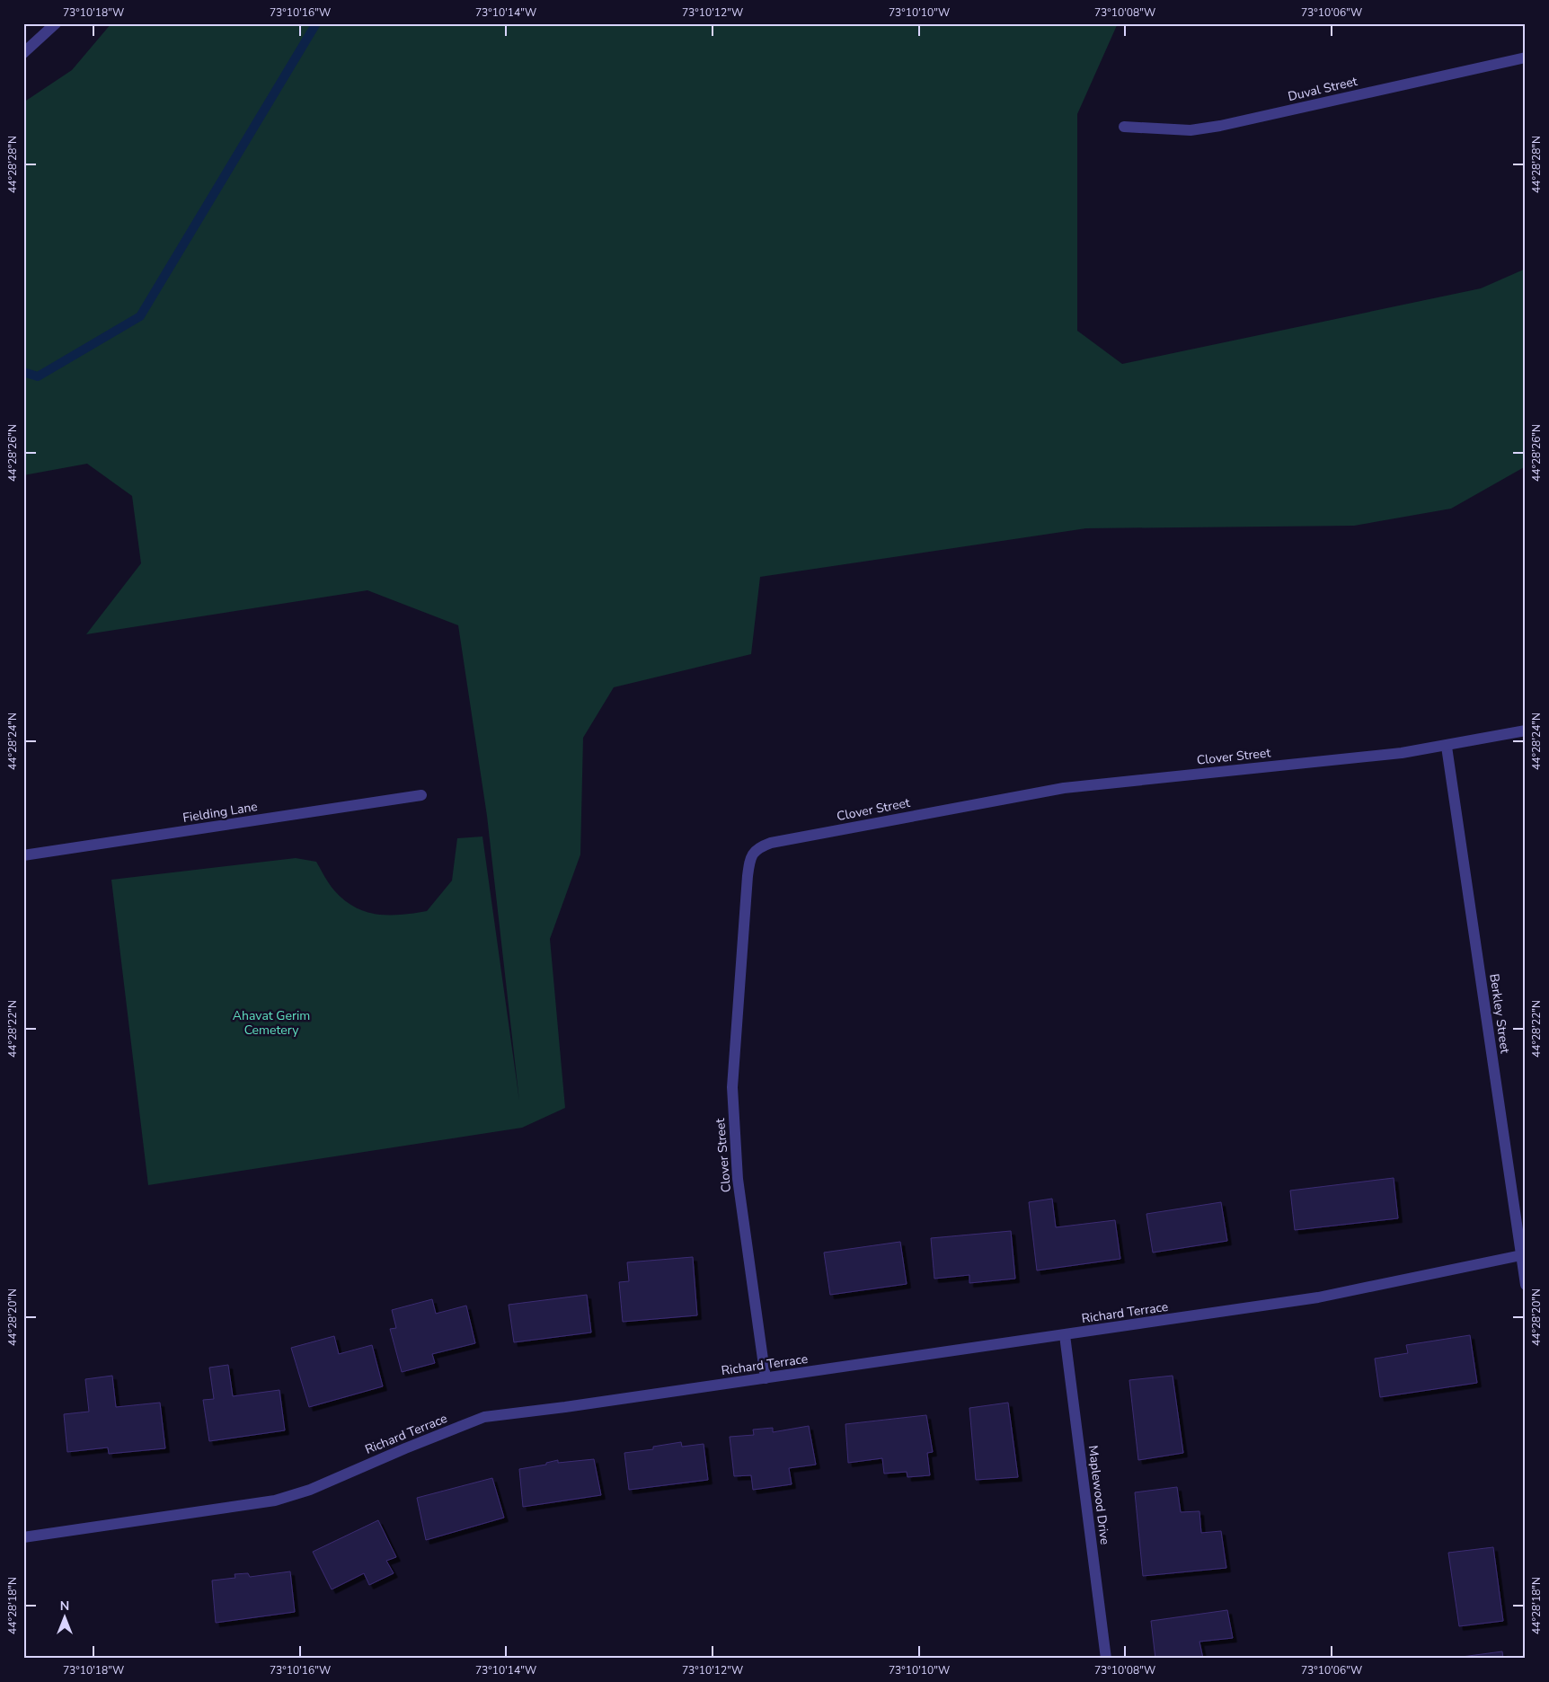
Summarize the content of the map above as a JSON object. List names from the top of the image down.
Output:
{
  "streets": {
    "street": [
      "Duval Street",
      "Clover Street",
      "Fielding Lane",
      "Berkley Street",
      "Richard Terrace",
      "Maplewood Drive"
    ]
  },
  "crossings": [
    ["Clover Street", "Berkley Street"],
    ["Clover Street", "Richard Terrace"],
    ["Berkley Street", "Richard Terrace"],
    ["Richard Terrace", "Maplewood Drive"]
  ],
  "parks": ["Ahavat Gerim Cemetery"],
  "north": "top",
  "coordinates": [
    "73°10'18\"W",
    "73°10'16\"W",
    "73°10'14\"W",
    "73°10'12\"W",
    "73°10'10\"W",
    "73°10'08\"W",
    "73°10'06\"W",
    "44°28'28\"N",
    "44°28'26\"N",
    "44°28'24\"N",
    "44°28'22\"N",
    "44°28'20\"N",
    "44°28'18\"N"
  ]
}
